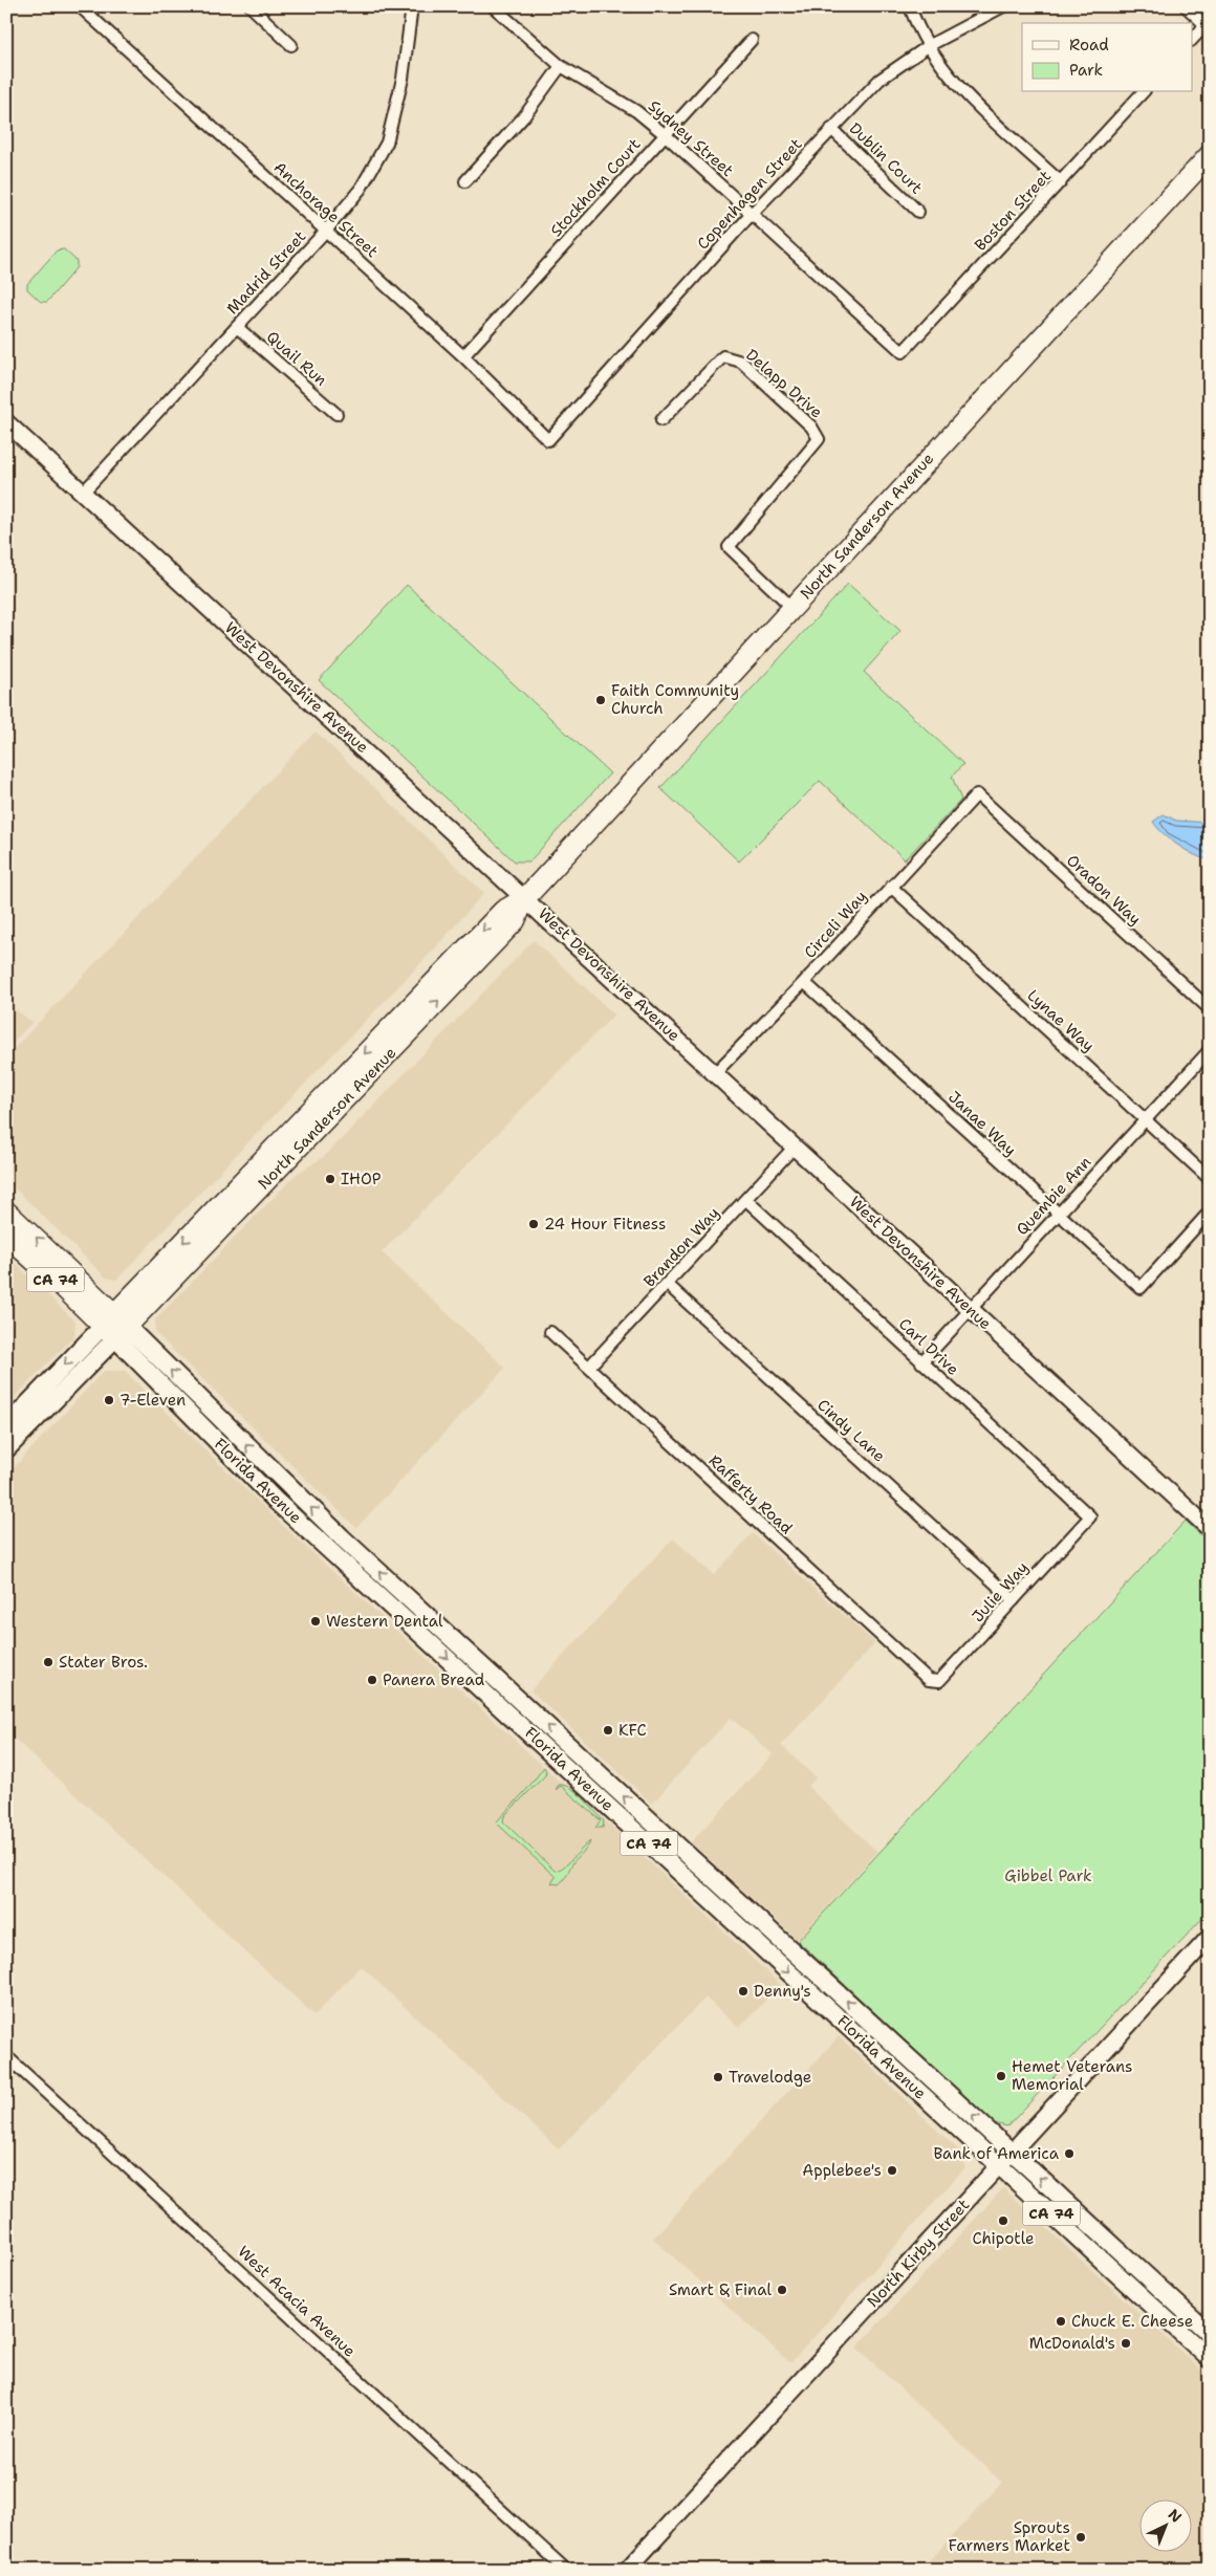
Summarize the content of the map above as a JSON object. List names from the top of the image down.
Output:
{
  "streets": {
    "highway": ["North Sanderson Avenue", "CA 74", "Florida Avenue"],
    "street": [
      "Sydney Street",
      "Dublin Court",
      "Stockholm Court",
      "Copenhagen Street",
      "Anchorage Street",
      "Boston Street",
      "Madrid Street",
      "Quail Run",
      "Delapp Drive",
      "West Devonshire Avenue",
      "Oradon Way",
      "Circeli Way",
      "Lynae Way",
      "Janae Way",
      "Quembie Ann",
      "Brandon Way",
      "Carl Drive",
      "Cindy Lane",
      "Rafferty Road",
      "Julie Way",
      "North Kirby Street",
      "West Acacia Avenue"
    ]
  },
  "crossings": [
    ["Sydney Street", "Stockholm Court"],
    ["Sydney Street", "Copenhagen Street"],
    ["Sydney Street", "Boston Street"],
    ["Dublin Court", "Copenhagen Street"],
    ["Stockholm Court", "Anchorage Street"],
    ["Copenhagen Street", "Anchorage Street"],
    ["Anchorage Street", "Madrid Street"],
    ["Madrid Street", "Quail Run"],
    ["Madrid Street", "West Devonshire Avenue"],
    ["Delapp Drive", "North Sanderson Avenue"],
    ["North Sanderson Avenue", "West Devonshire Avenue"],
    ["North Sanderson Avenue", "Florida Avenue"],
    ["West Devonshire Avenue", "Circeli Way"],
    ["West Devonshire Avenue", "Quembie Ann"],
    ["West Devonshire Avenue", "Brandon Way"],
    ["Oradon Way", "Circeli Way"],
    ["Circeli Way", "Lynae Way"],
    ["Circeli Way", "Janae Way"],
    ["Lynae Way", "Quembie Ann"],
    ["Janae Way", "Quembie Ann"],
    ["Quembie Ann", "Carl Drive"],
    ["Brandon Way", "Carl Drive"],
    ["Brandon Way", "Cindy Lane"],
    ["Brandon Way", "Rafferty Road"],
    ["Carl Drive", "Julie Way"],
    ["Cindy Lane", "Julie Way"],
    ["Florida Avenue", "North Kirby Street"],
    ["Rafferty Road", "Julie Way"]
  ],
  "parks": ["Gibbel Park"],
  "places": [
    "Faith Community Church",
    "IHOP",
    "24 Hour Fitness",
    "7-Eleven",
    "Western Dental",
    "Stater Bros.",
    "Panera Bread",
    "KFC",
    "Denny's",
    "Hemet Veterans Memorial",
    "Travelodge",
    "Bank of America",
    "Applebee's",
    "Chipotle",
    "Smart & Final",
    "Chuck E. Cheese",
    "McDonald's",
    "Sprouts Farmers Market"
  ],
  "legend": ["Road", "Park"],
  "north": "top right"
}
